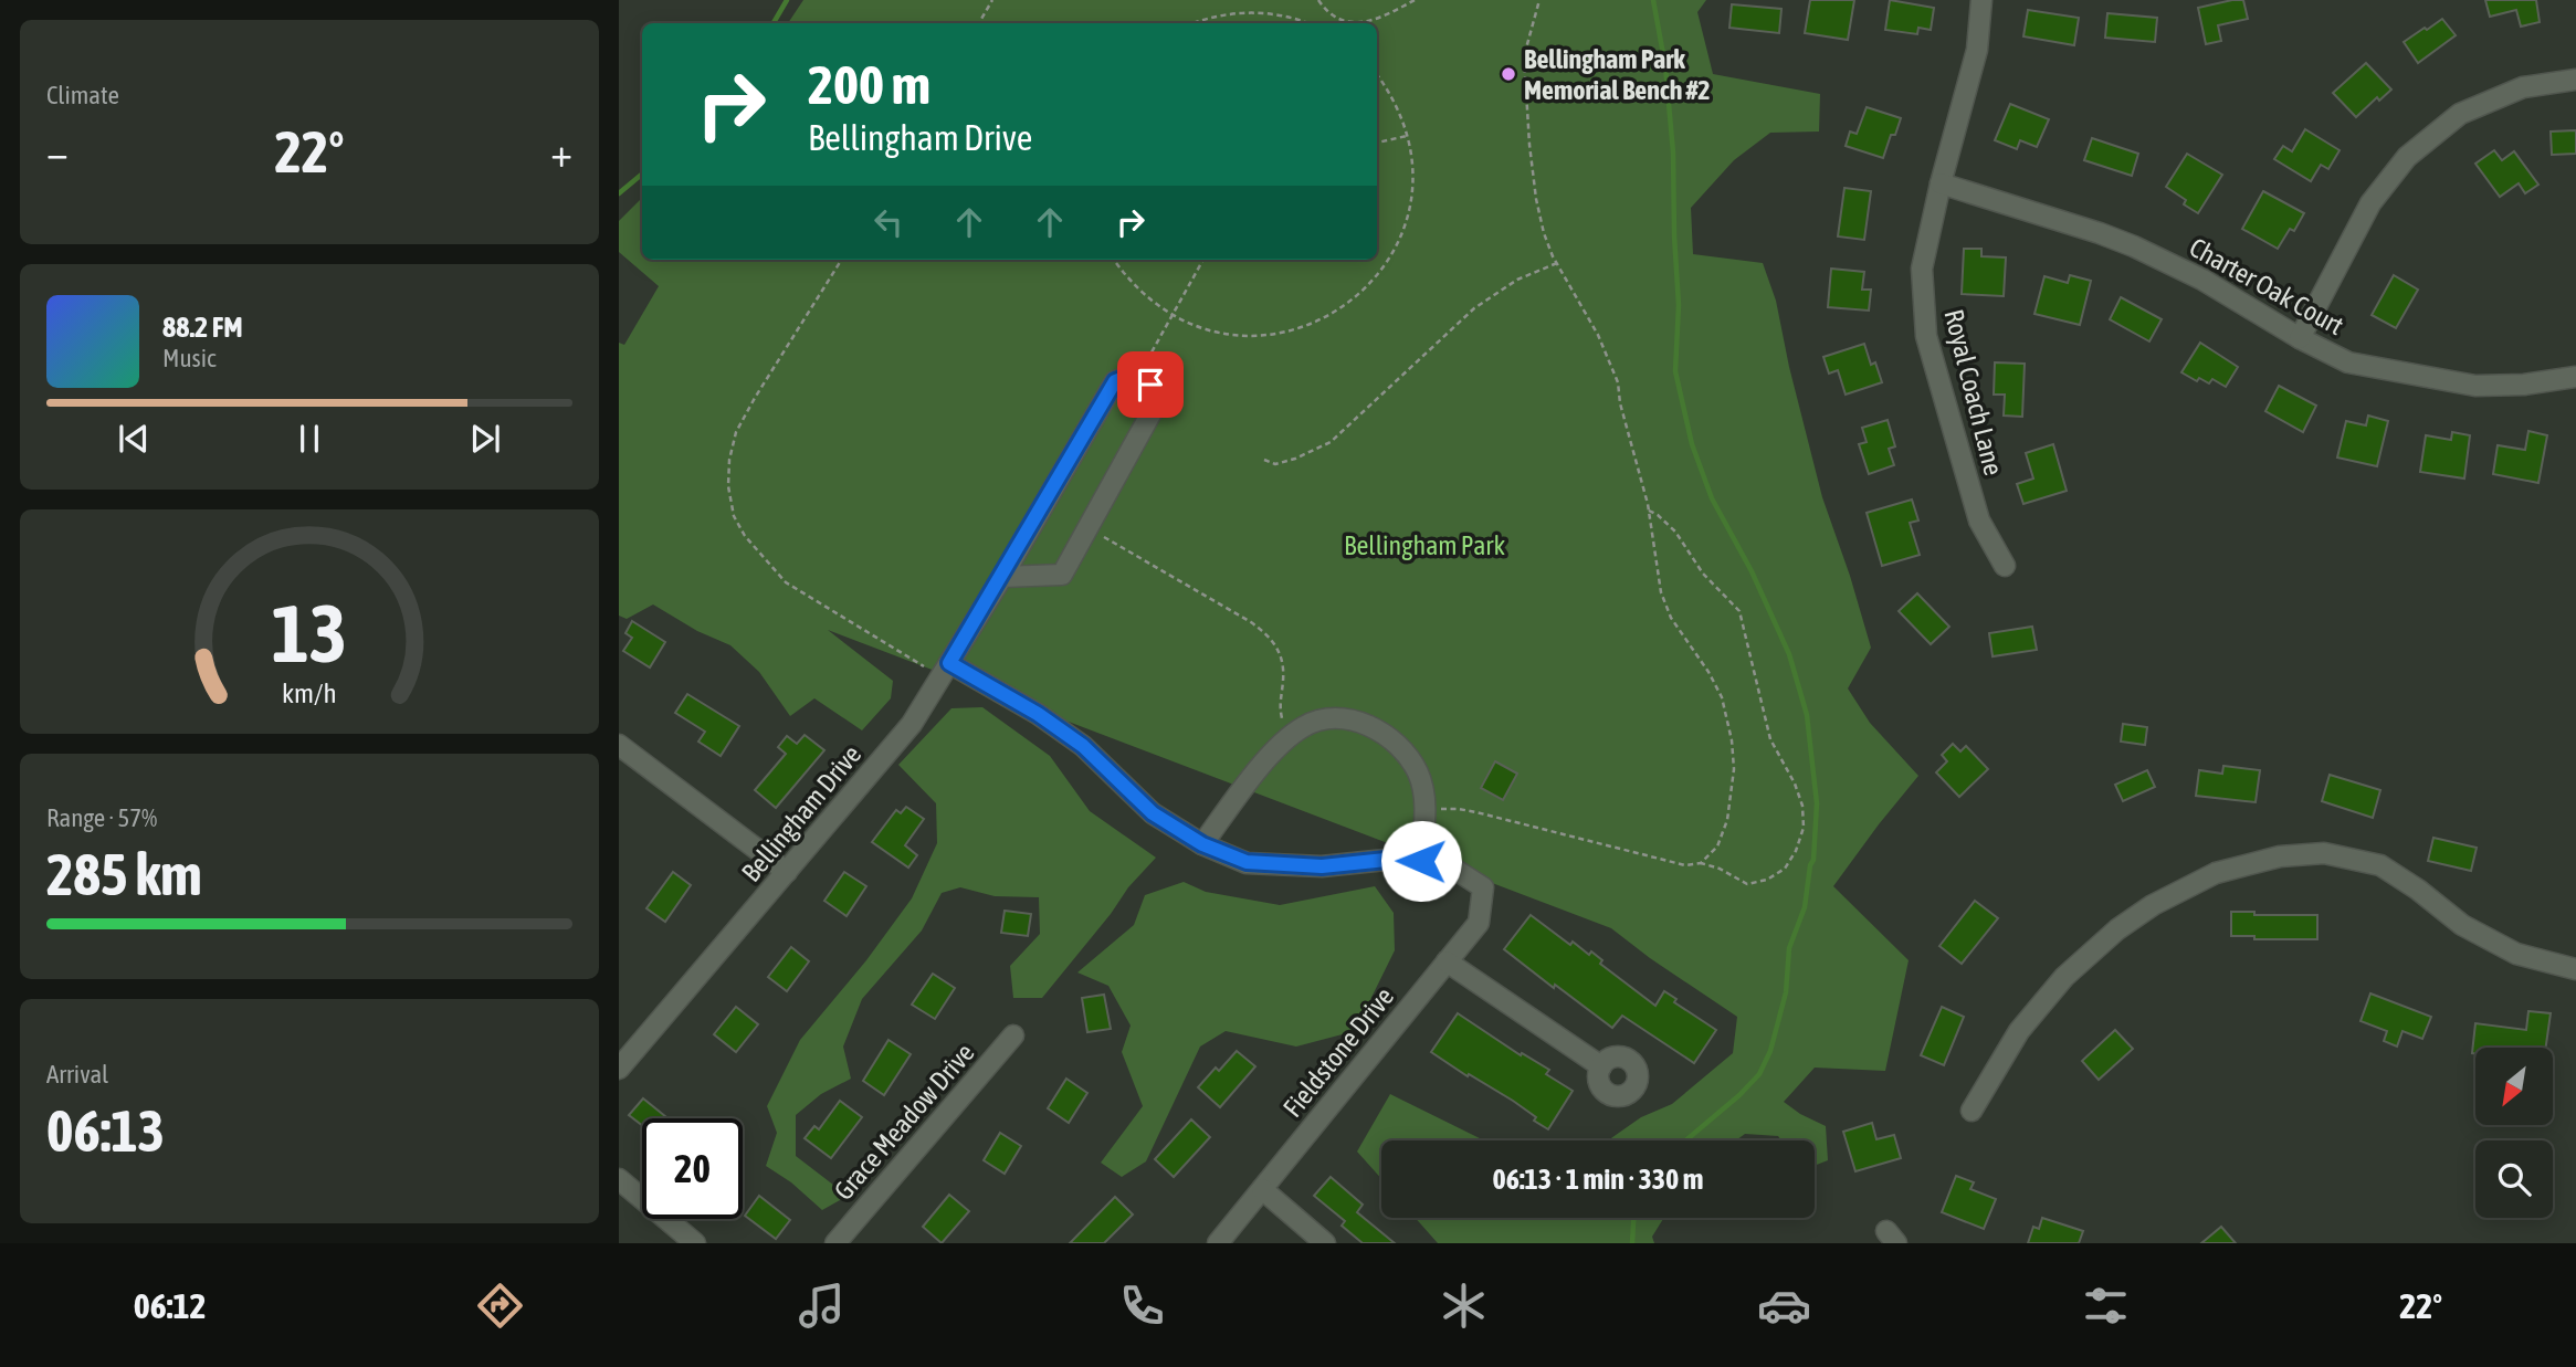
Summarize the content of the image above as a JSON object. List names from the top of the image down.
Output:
{
  "streets": {
    "street": [
      "Charter Oak Court",
      "Royal Coach Lane",
      "Bellingham Drive",
      "Fieldstone Drive",
      "Grace Meadow Drive"
    ]
  },
  "crossings": [
    ["Charter Oak Court", "Royal Coach Lane"]
  ],
  "parks": ["Bellingham Park"],
  "places": ["Bellingham Park Memorial Bench #2"],
  "north": "bottom left",
  "page": {
    "tile": [
      "Climate",
      ["Range · 57%", "285 km"],
      ["Arrival", "06:13"]
    ],
    "turn": ["200 m", "Bellingham Drive"],
    "heat": ["−", "22°", "+"],
    "song": ["88.2 FM", "Music"],
    "limit": "20",
    "trip": "06:13 · 1 min · 330 m",
    "tabs": ["06:12", "22°"],
    "gauge": ["13", "km/h"]
  }
}
